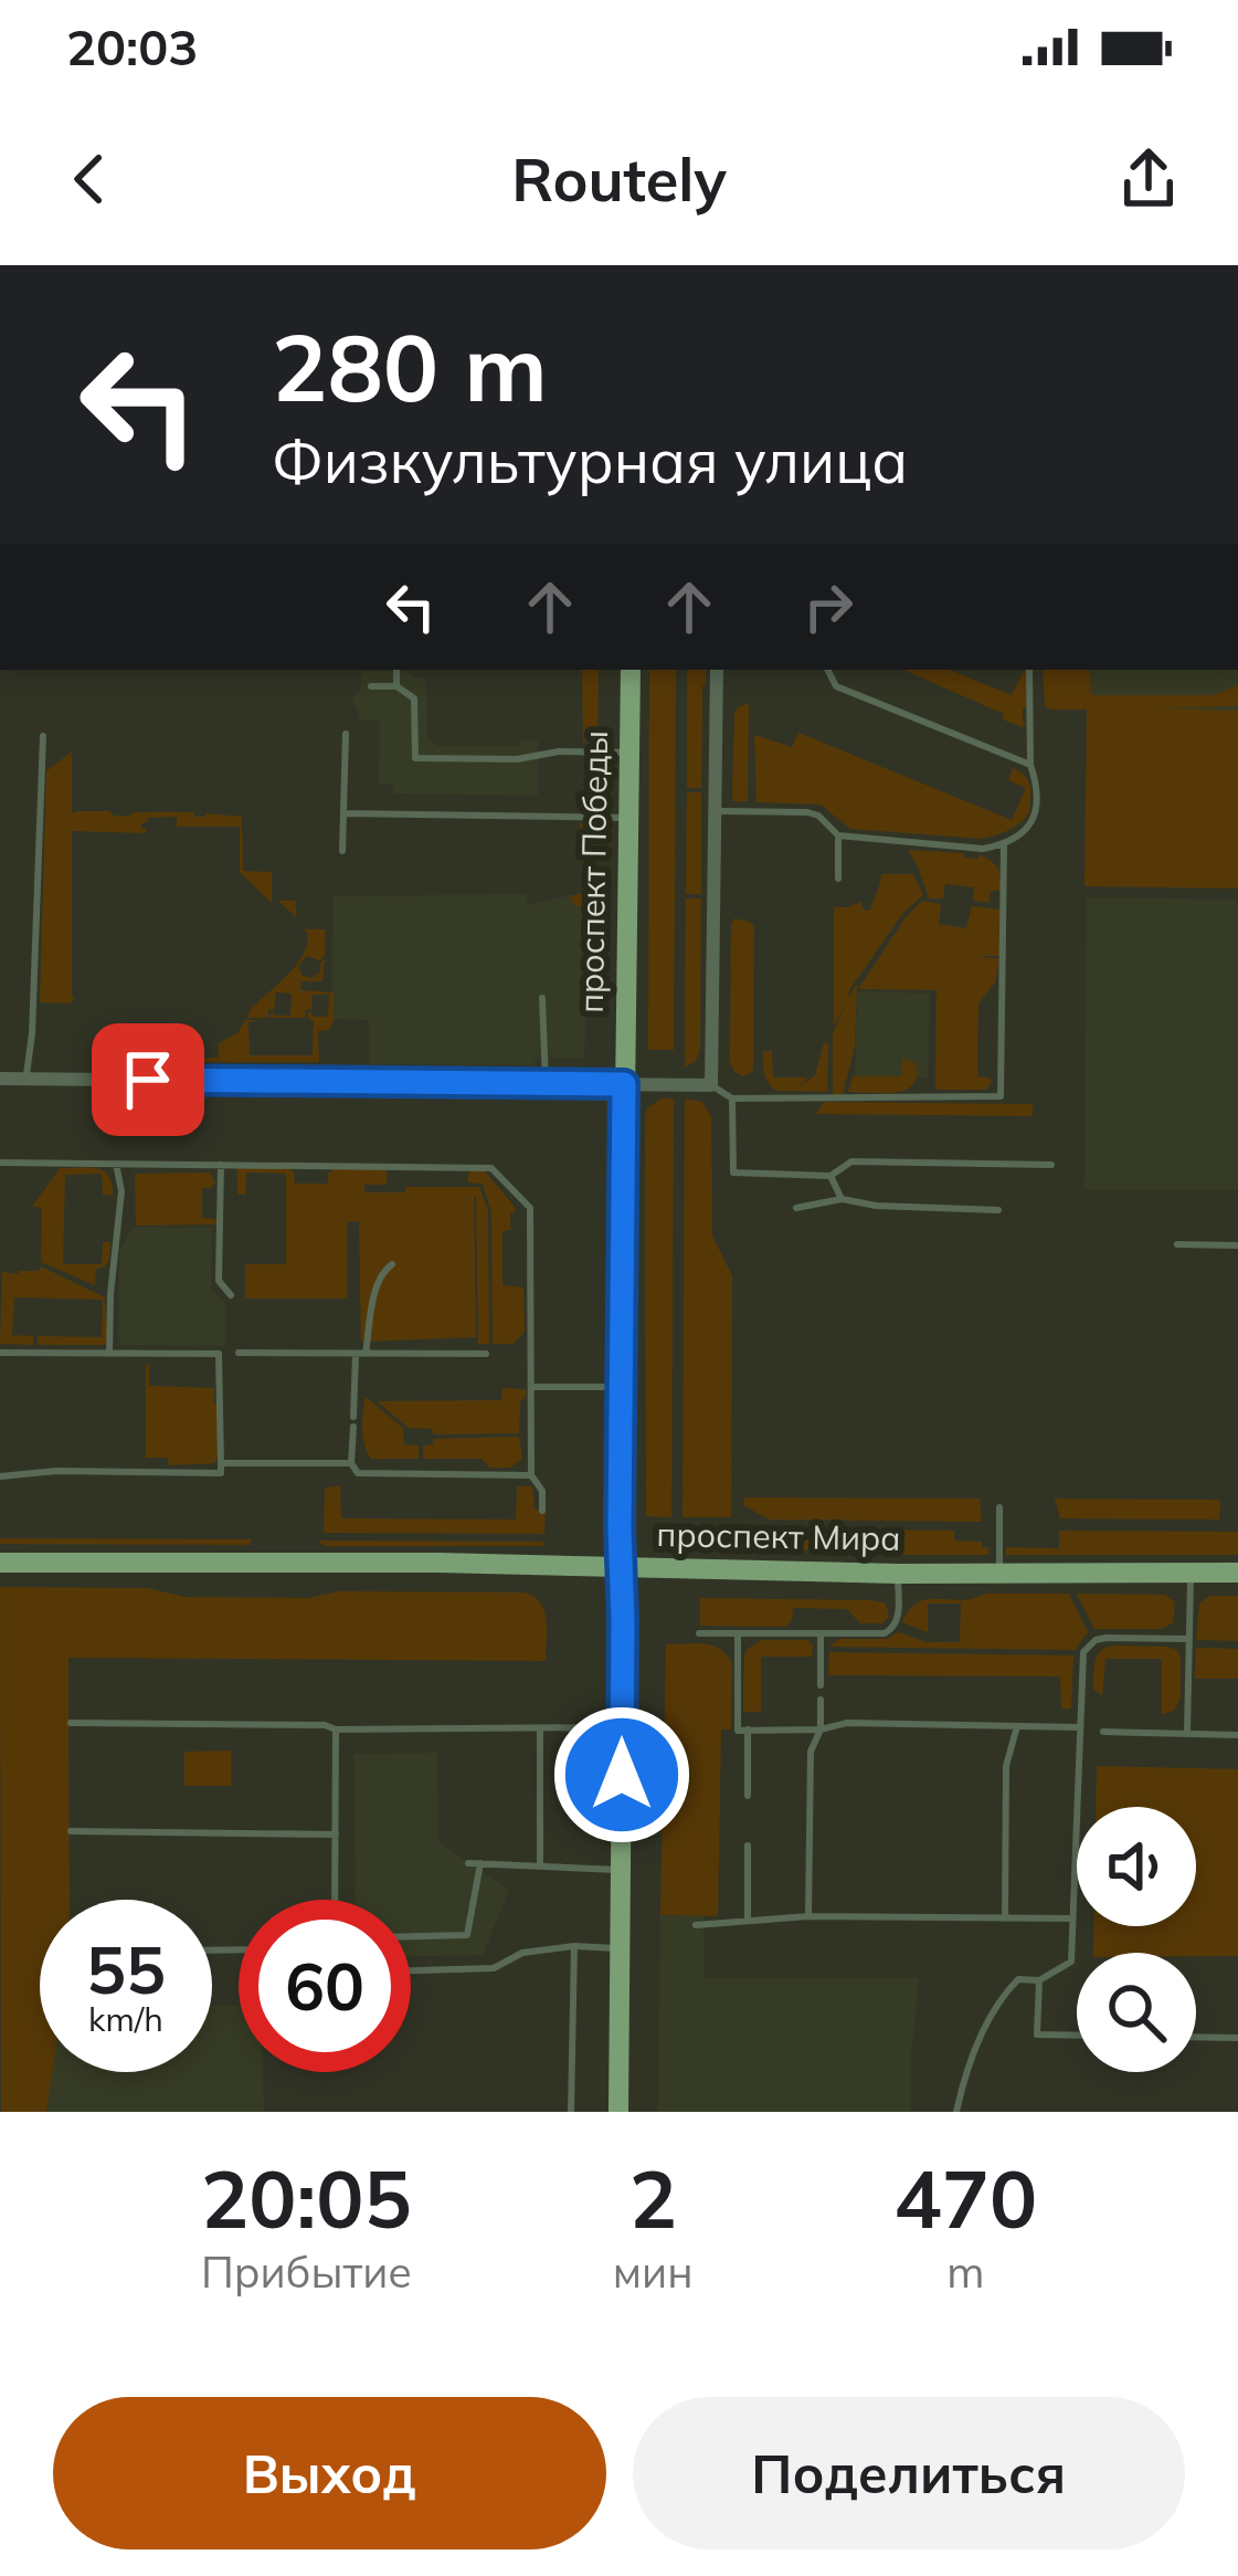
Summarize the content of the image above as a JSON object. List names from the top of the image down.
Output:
{
  "streets": {
    "main road": ["проспект Победы", "проспект Мира"]
  },
  "crossings": [
    ["проспект Победы", "проспект Мира"]
  ],
  "page": {
    "status": "20:03",
    "header": "Routely",
    "turn": ["280 m", "Физкультурная улица"],
    "speed": "55 km/h",
    "limit": "60",
    "eta": [
      "20:05",
      "Прибытие",
      "2",
      "мин",
      "470",
      "m"
    ],
    "buttons": ["Выход", "Поделиться"]
  }
}
